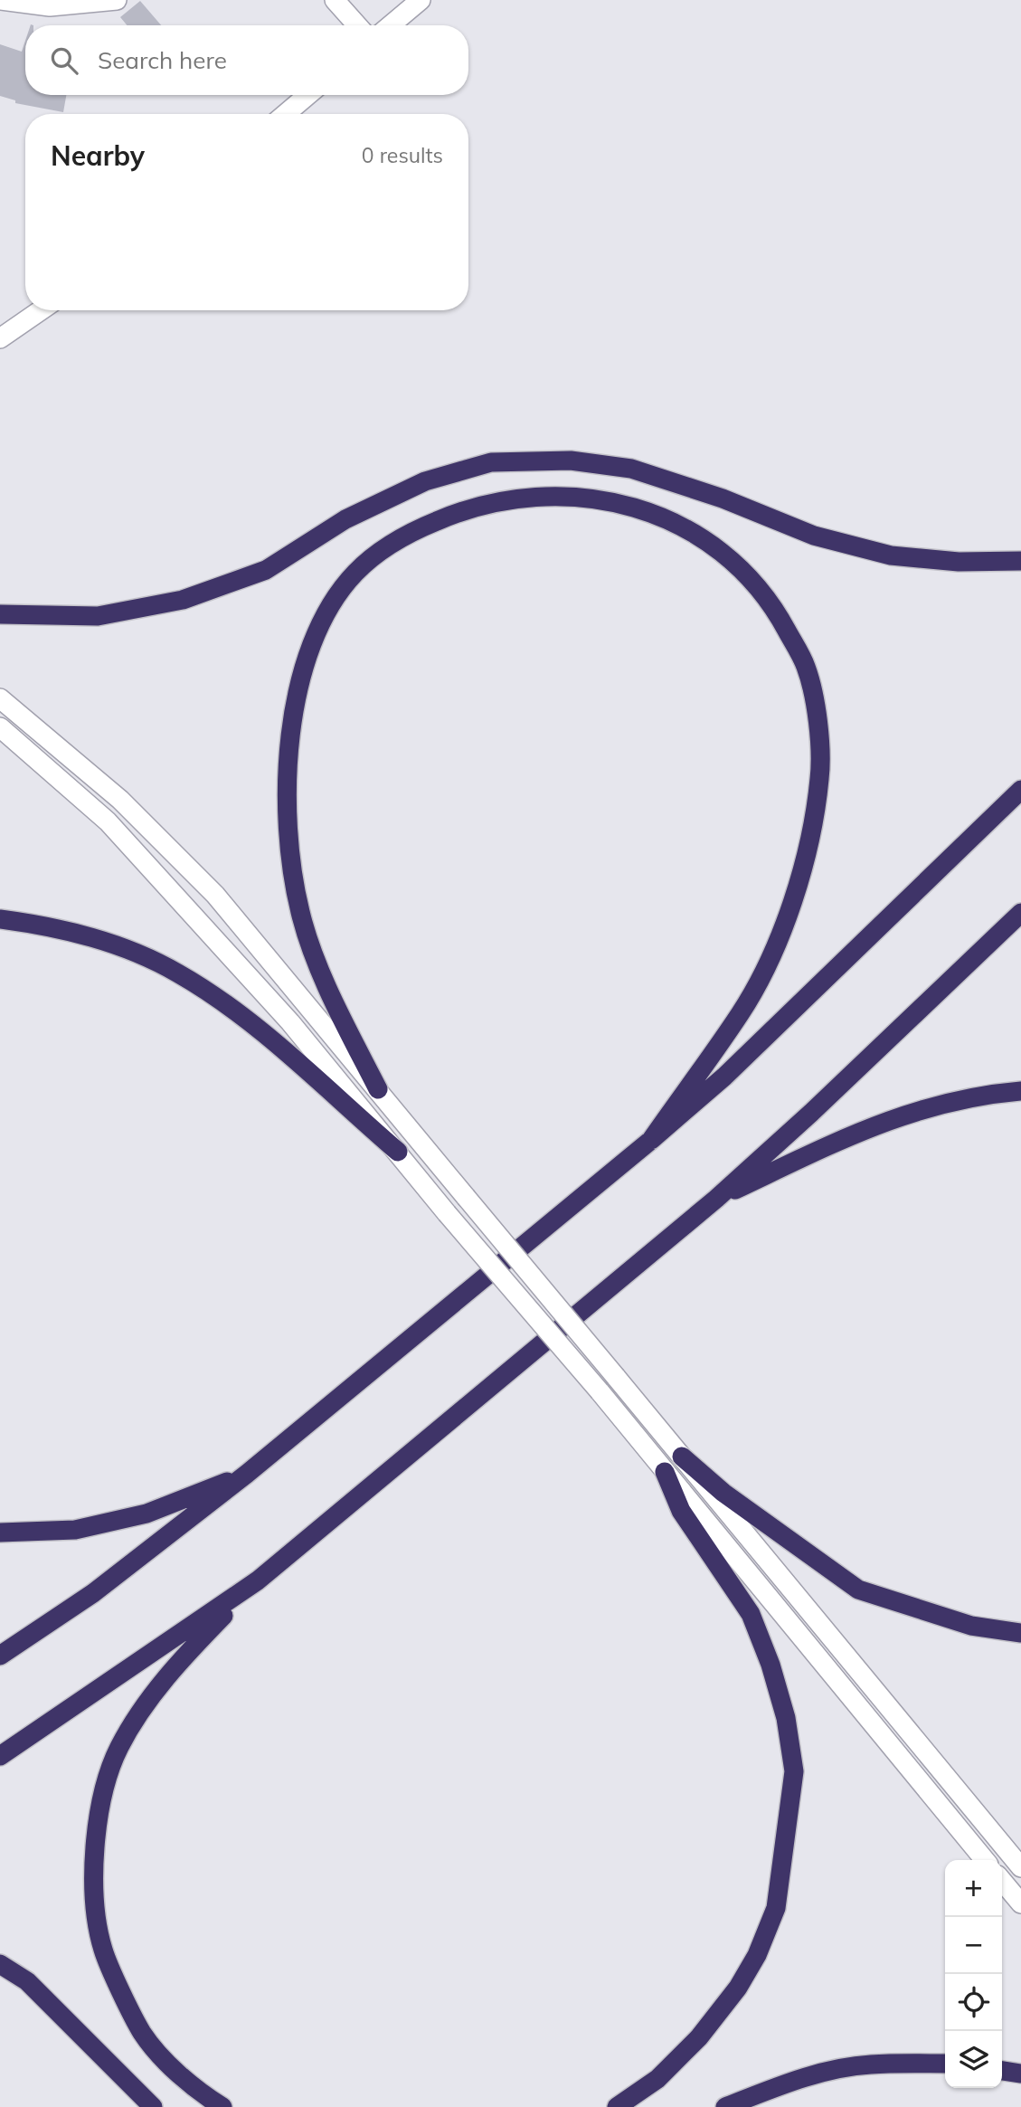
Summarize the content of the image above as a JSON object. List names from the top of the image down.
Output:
{
  "page": {
    "search": "Search here",
    "heading": ["Nearby", "0 results"],
    "map_buttons": ["+", "−"]
  }
}
